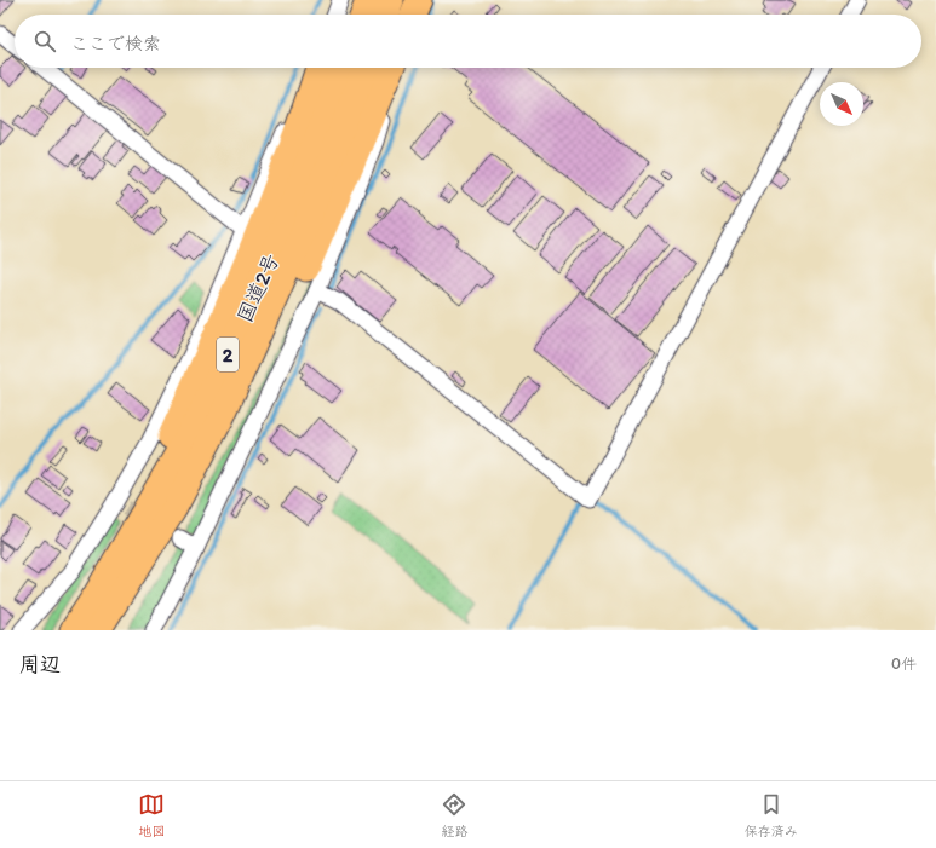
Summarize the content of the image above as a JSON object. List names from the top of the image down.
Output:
{
  "streets": {
    "highway": ["国道2号", "2"]
  },
  "crossings": [
    ["国道2号", "2"]
  ],
  "north": "bottom right",
  "page": {
    "search": "ここで検索",
    "heading": ["周辺", "0件"],
    "nav": ["地図", "経路", "保存済み"]
  }
}
